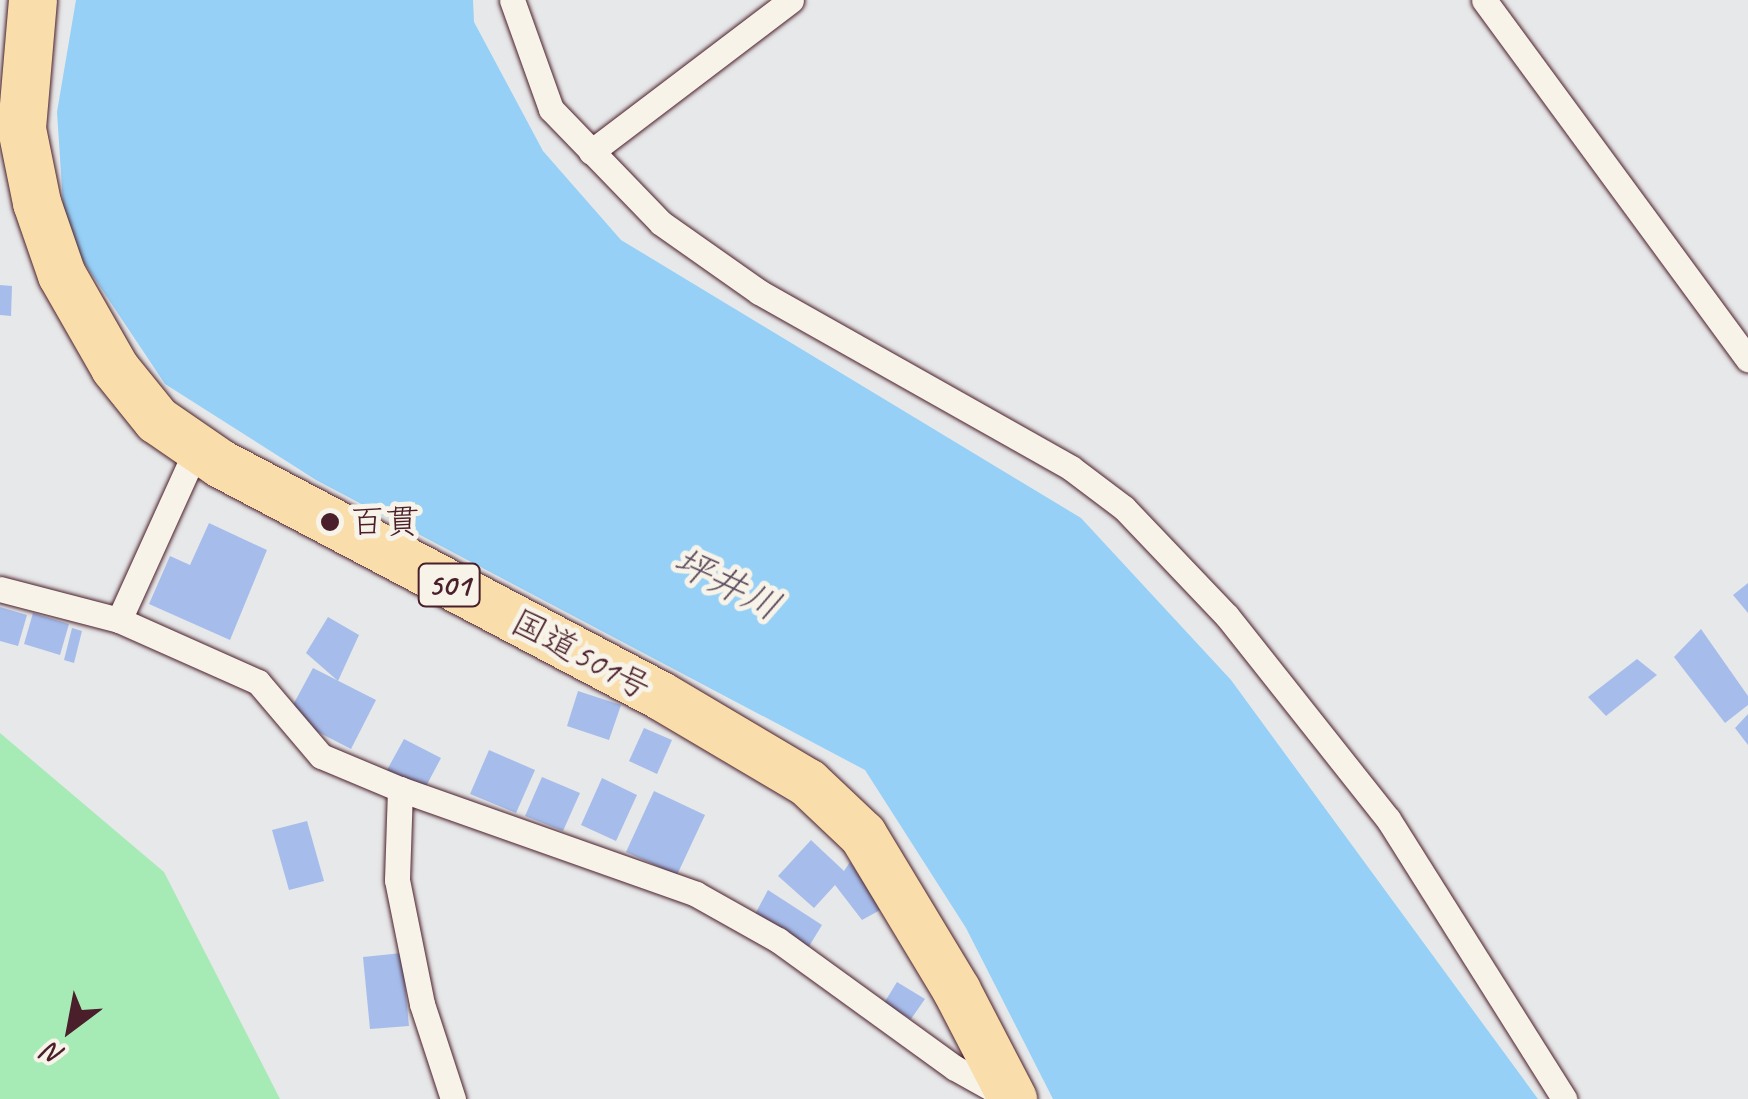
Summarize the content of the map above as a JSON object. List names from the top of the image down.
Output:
{
  "streets": {
    "highway": ["501", "国道501号"]
  },
  "water": ["坪井川"],
  "places": ["百貫"],
  "north": "bottom left"
}
